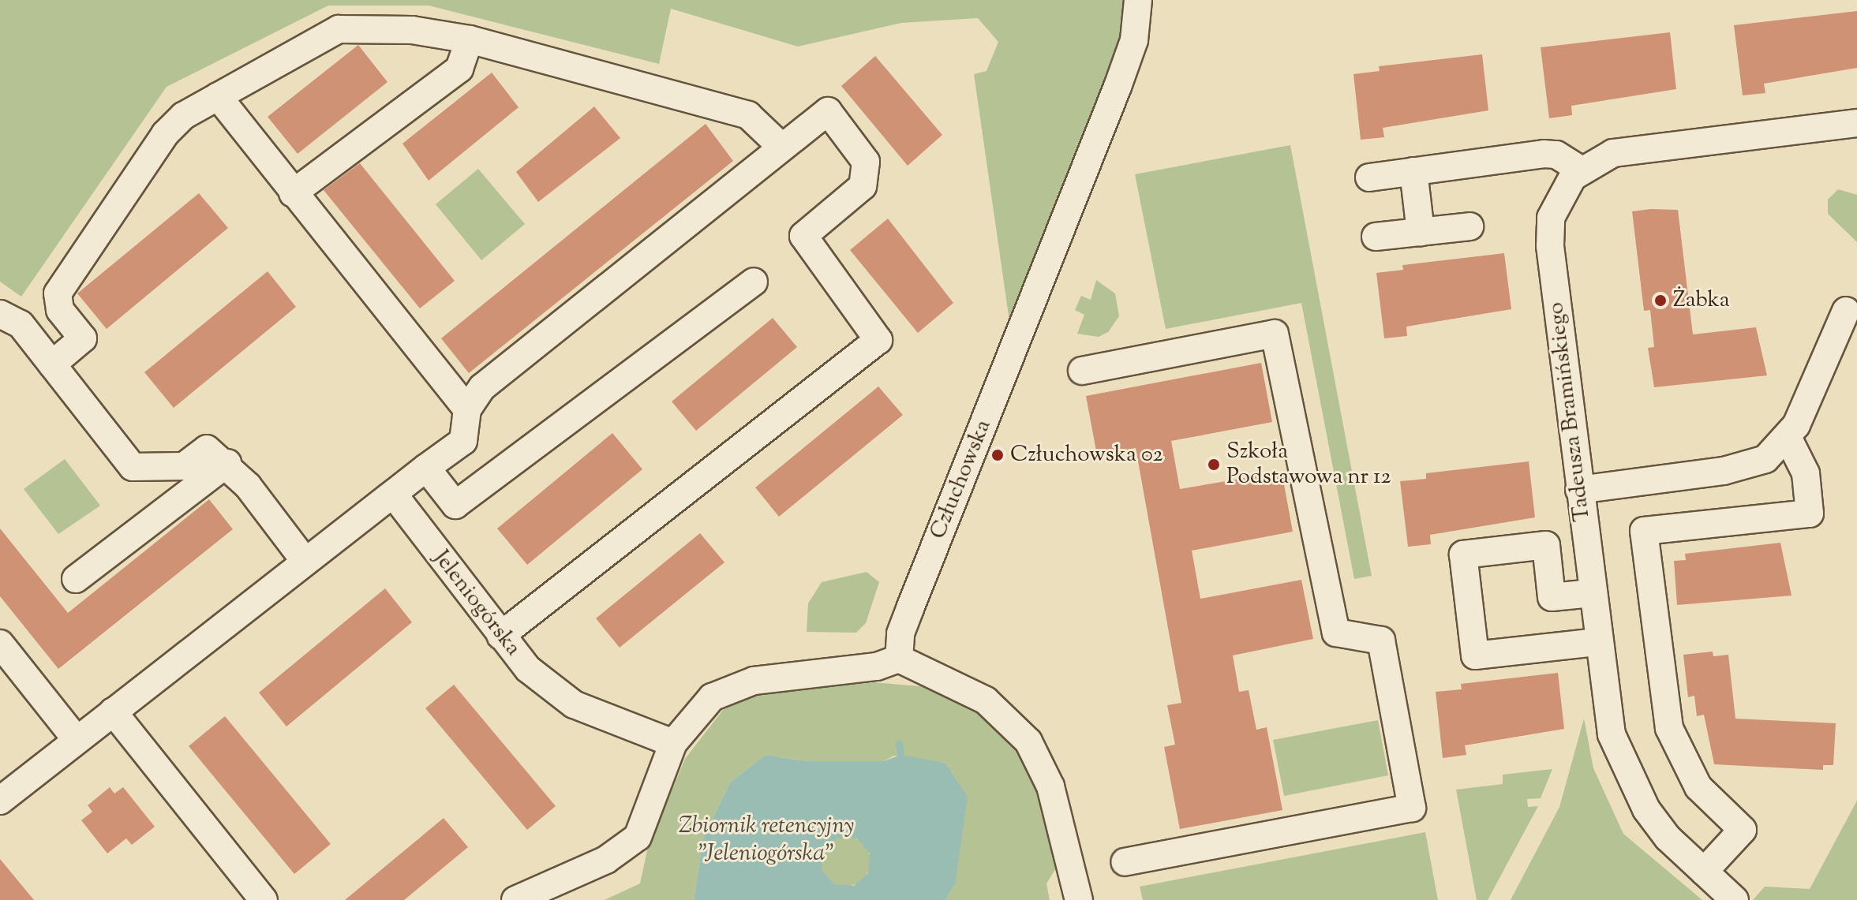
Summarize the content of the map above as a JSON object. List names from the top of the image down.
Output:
{
  "streets": {
    "street": ["Tadeusza Bramińskiego", "Człuchowska", "Jeleniogórska"]
  },
  "water": ["Zbiornik retencyjny \"Jeleniogórska\""],
  "places": ["Żabka", "Człuchowska 02", "Szkoła Podstawowa nr 12"]
}
